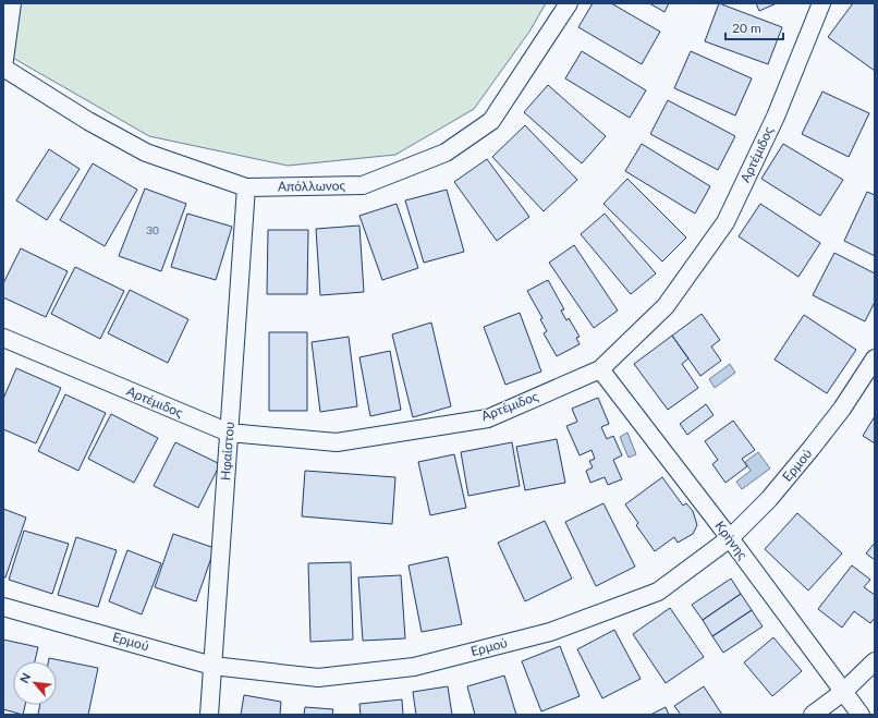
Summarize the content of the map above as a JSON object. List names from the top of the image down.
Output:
{
  "streets": {
    "street": [
      "Αρτέμιδος",
      "Απόλλωνος",
      "Ηφαίστου",
      "Ερμού",
      "Κρήνης"
    ]
  },
  "crossings": [
    ["Αρτέμιδος", "Ηφαίστου"],
    ["Αρτέμιδος", "Κρήνης"],
    ["Απόλλωνος", "Ηφαίστου"],
    ["Ηφαίστου", "Ερμού"],
    ["Ερμού", "Κρήνης"]
  ],
  "house_numbers": ["30"],
  "scale_bar": "20 m",
  "north": "top left"
}
